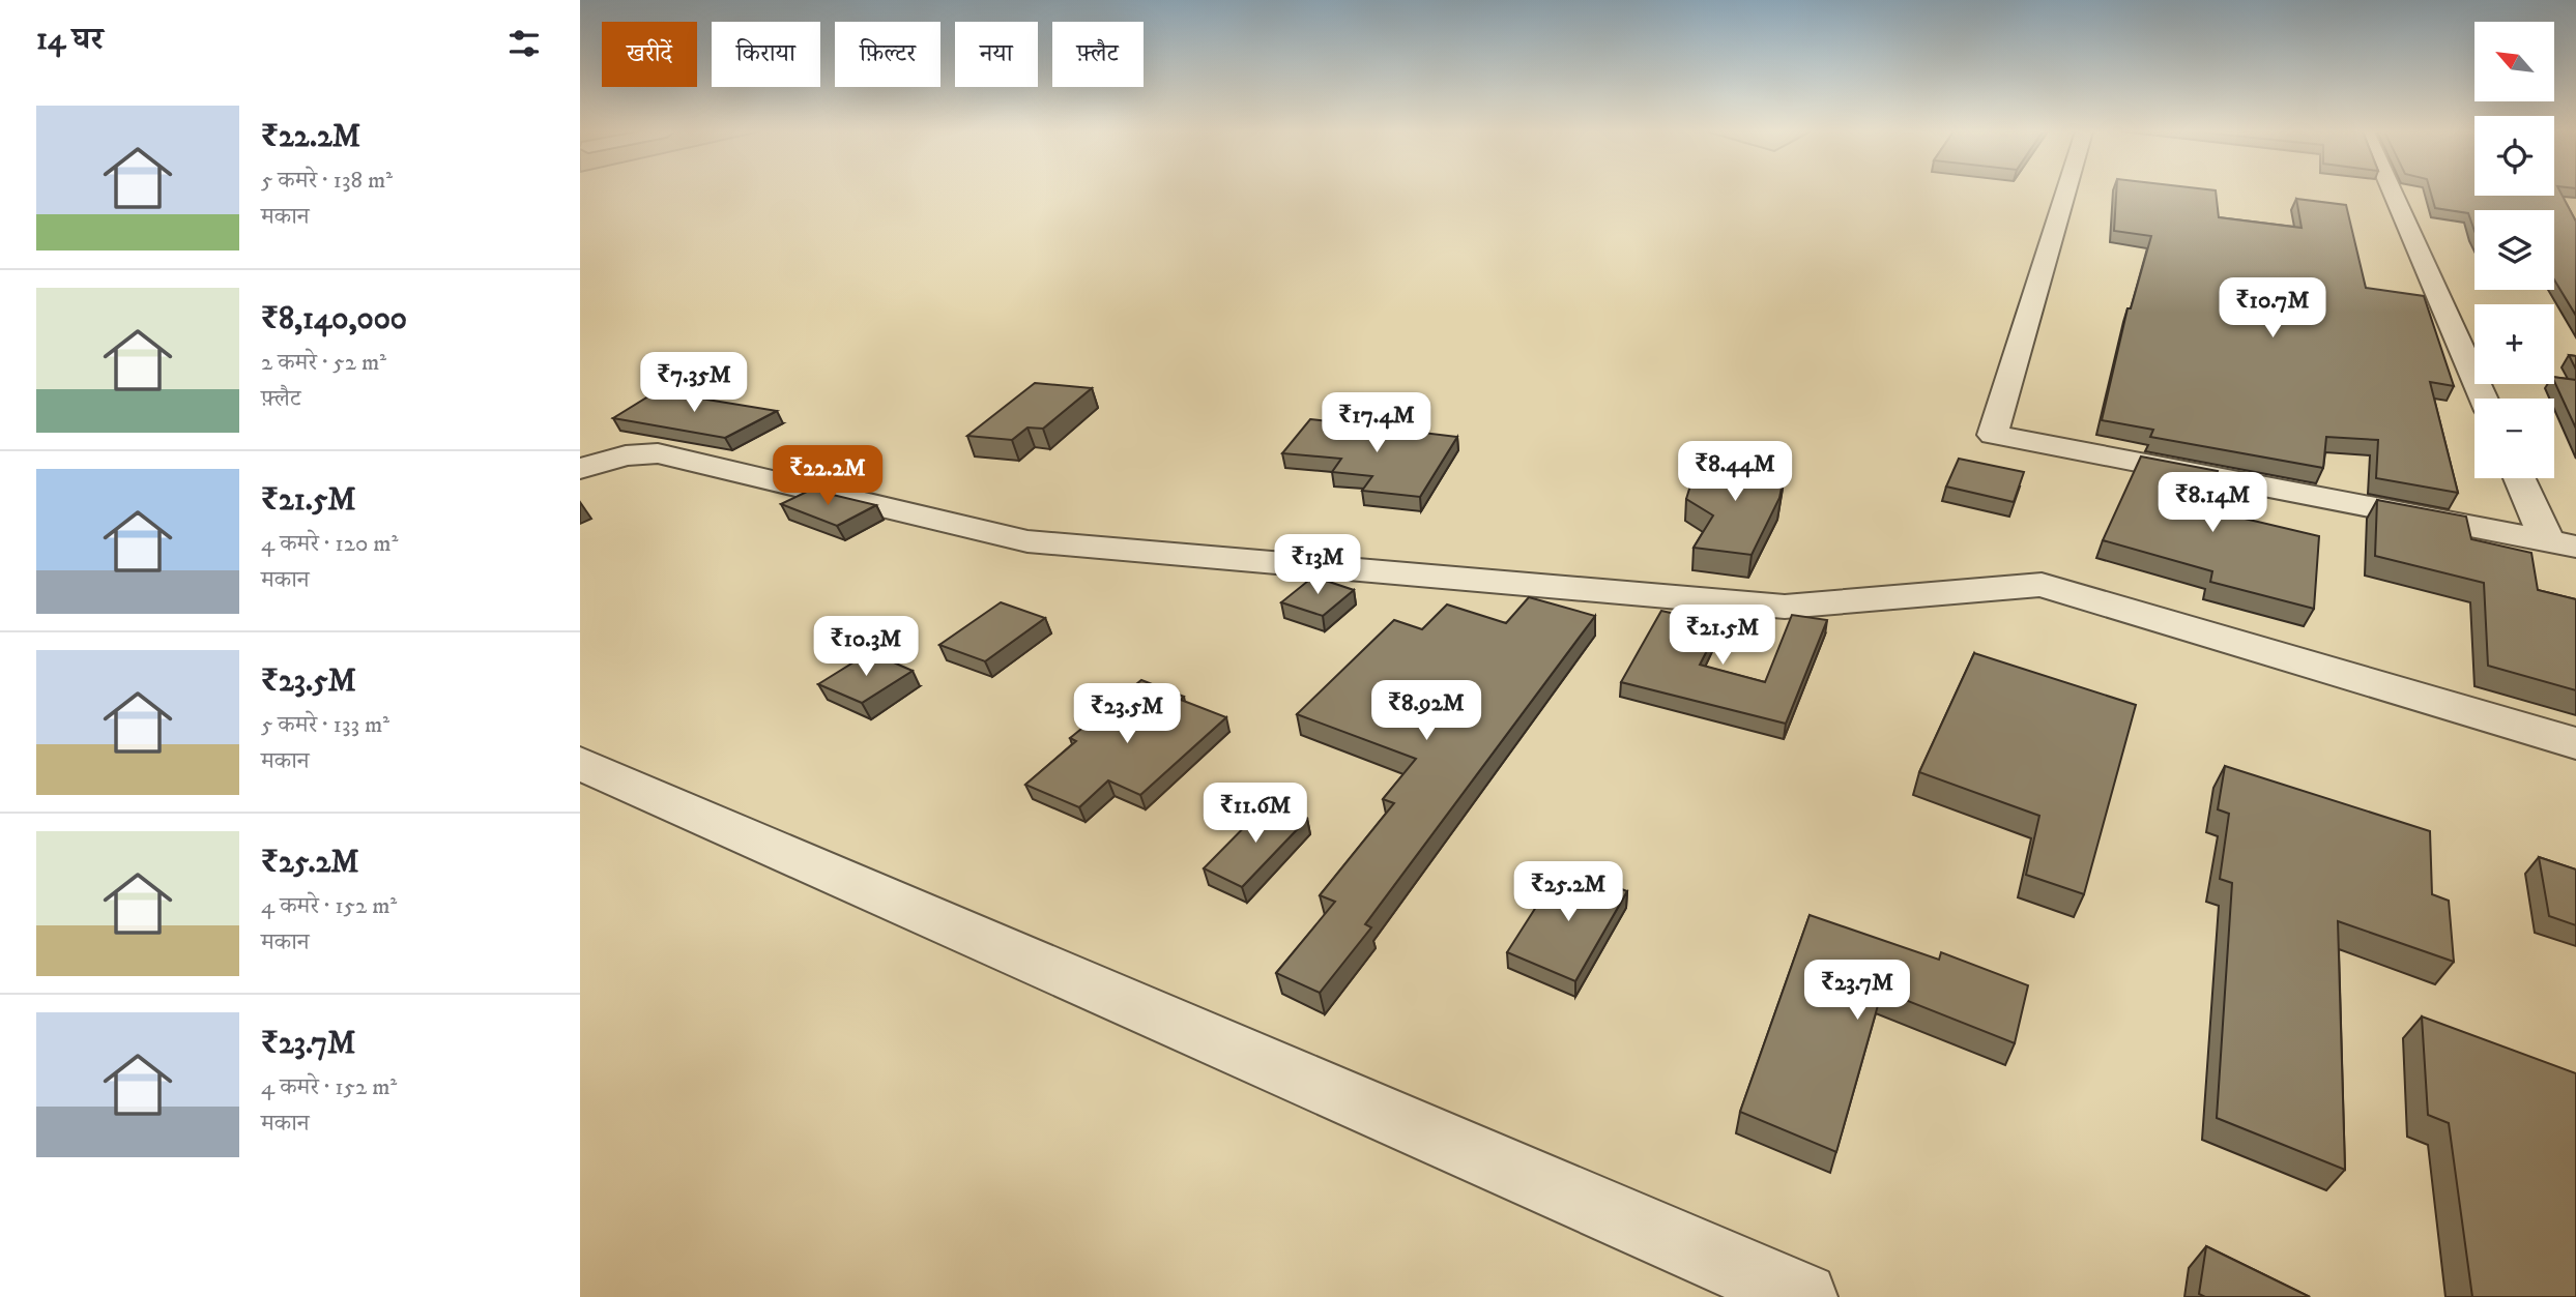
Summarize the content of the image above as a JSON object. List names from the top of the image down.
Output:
{
  "north": "top left",
  "page": {
    "heading": "14 घर",
    "map_buttons": ["+", "−"],
    "chip": [
      "खरीदें",
      "किराया",
      "फ़िल्टर",
      "नया",
      "फ़्लैट"
    ],
    "list": [
      {
        "name": "₹22.2M",
        "note": "5 कमरे · 138 m² · मकान"
      },
      {
        "name": "₹8,140,000",
        "note": "2 कमरे · 52 m² · फ़्लैट"
      },
      {
        "name": "₹21.5M",
        "note": "4 कमरे · 120 m² · मकान"
      },
      {
        "name": "₹23.5M",
        "note": "5 कमरे · 133 m² · मकान"
      },
      {
        "name": "₹25.2M",
        "note": "4 कमरे · 152 m² · मकान"
      },
      {
        "name": "₹23.7M",
        "note": "4 कमरे · 152 m² · मकान"
      }
    ],
    "price": [
      "₹10.7M",
      "₹7.35M",
      "₹17.4M",
      "₹8.44M",
      "₹22.2M",
      "₹8.14M",
      "₹13M",
      "₹21.5M",
      "₹10.3M",
      "₹8.92M",
      "₹23.5M",
      "₹11.6M",
      "₹25.2M",
      "₹23.7M"
    ]
  }
}
